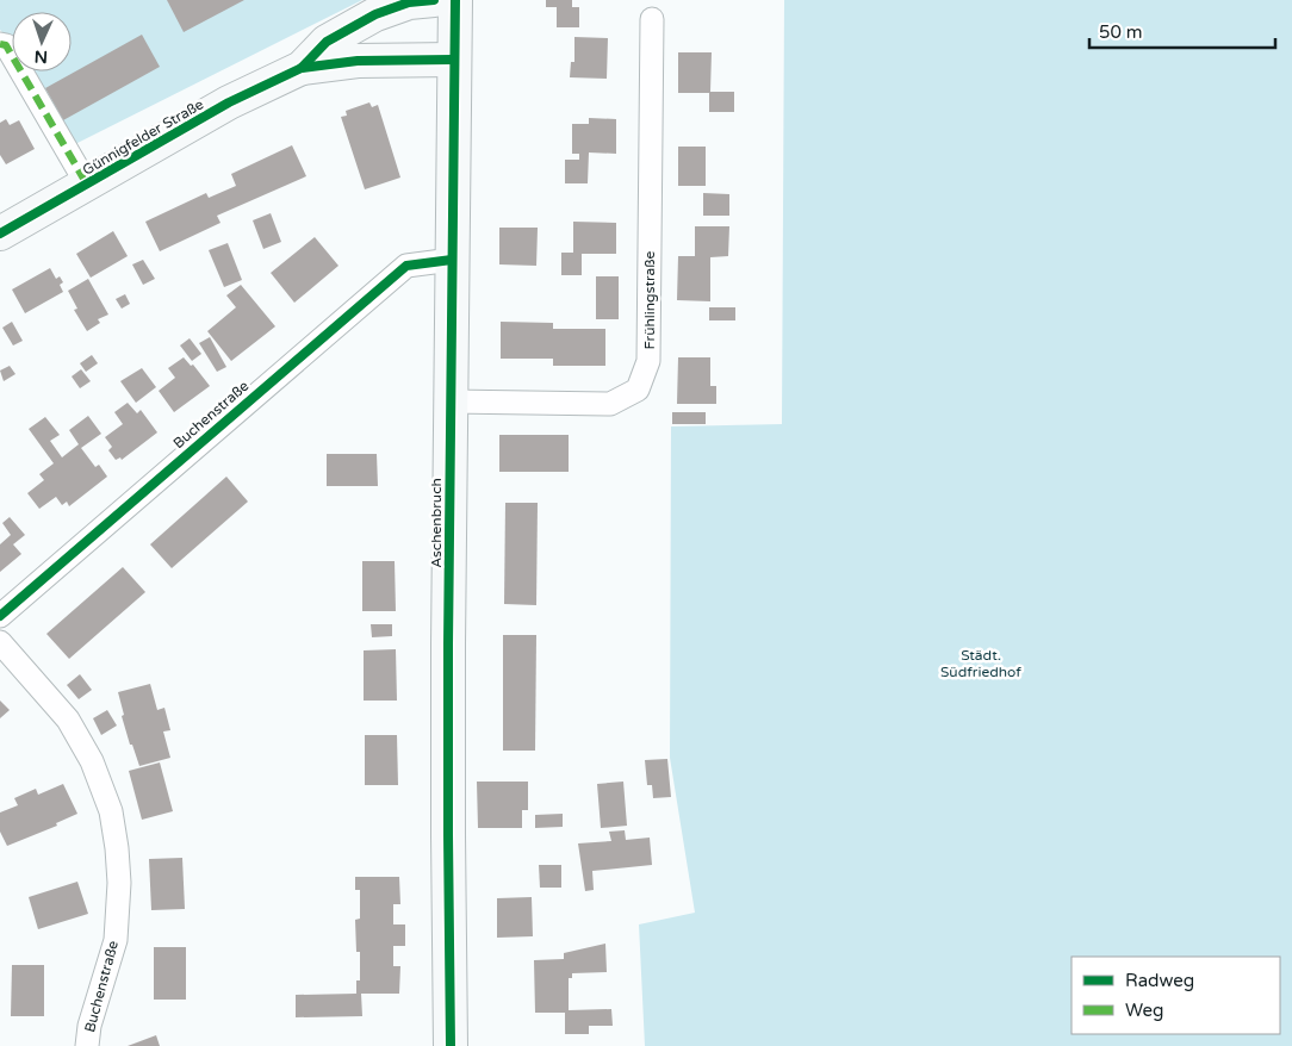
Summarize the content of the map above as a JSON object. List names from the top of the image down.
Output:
{
  "streets": {
    "street": [
      "Günnigfelder Straße",
      "Frühlingstraße",
      "Buchenstraße",
      "Aschenbruch"
    ]
  },
  "crossings": [
    ["Günnigfelder Straße", "Aschenbruch"],
    ["Frühlingstraße", "Aschenbruch"],
    ["Buchenstraße", "Aschenbruch"]
  ],
  "parks": ["Städt. Südfriedhof"],
  "legend": ["Radweg", "Weg"],
  "scale_bar": "50 m",
  "north": "bottom"
}
